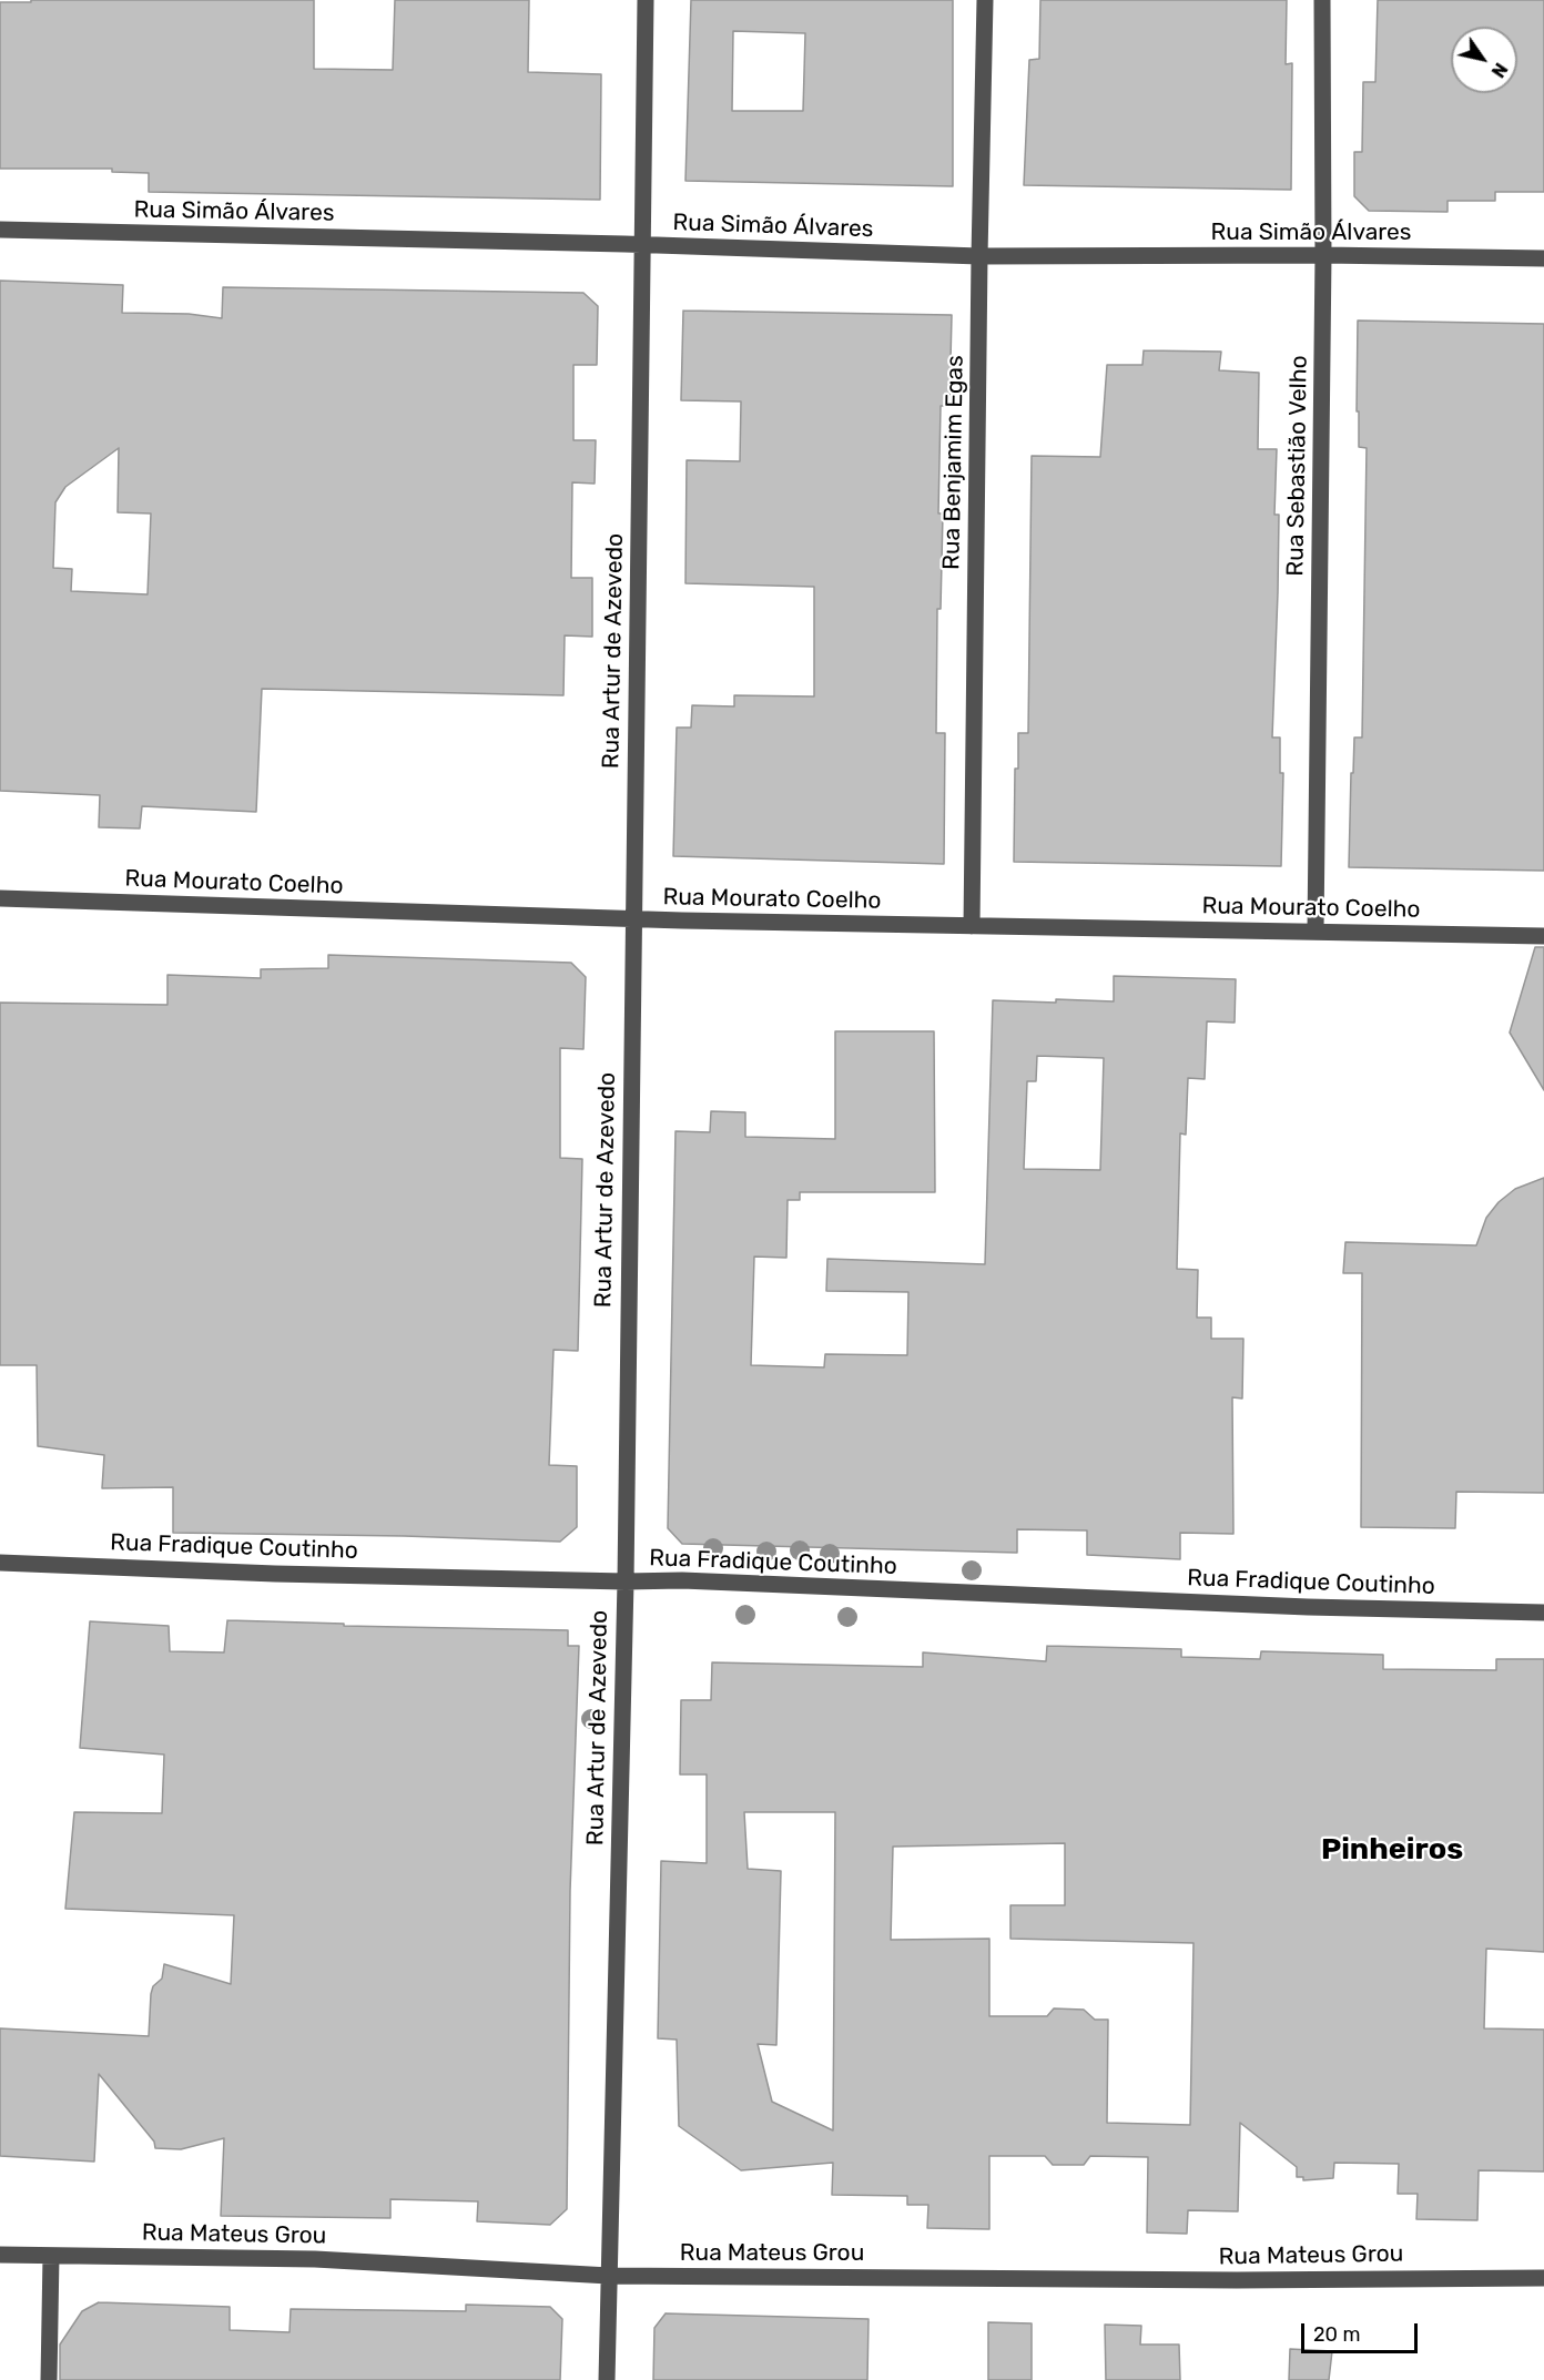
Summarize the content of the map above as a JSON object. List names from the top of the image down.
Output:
{
  "streets": {
    "street": [
      "Rua Simão Álvares",
      "Rua Benjamim Egas",
      "Rua Sebastião Velho",
      "Rua Artur de Azevedo",
      "Rua Mourato Coelho",
      "Rua Fradique Coutinho",
      "Rua Mateus Grou"
    ]
  },
  "crossings": [
    ["Rua Simão Álvares", "Rua Benjamim Egas"],
    ["Rua Simão Álvares", "Rua Sebastião Velho"],
    ["Rua Simão Álvares", "Rua Artur de Azevedo"],
    ["Rua Benjamim Egas", "Rua Mourato Coelho"],
    ["Rua Sebastião Velho", "Rua Mourato Coelho"],
    ["Rua Artur de Azevedo", "Rua Mourato Coelho"],
    ["Rua Artur de Azevedo", "Rua Fradique Coutinho"],
    ["Rua Artur de Azevedo", "Rua Mateus Grou"]
  ],
  "districts": ["Pinheiros"],
  "scale_bar": "20 m",
  "north": "bottom right"
}
